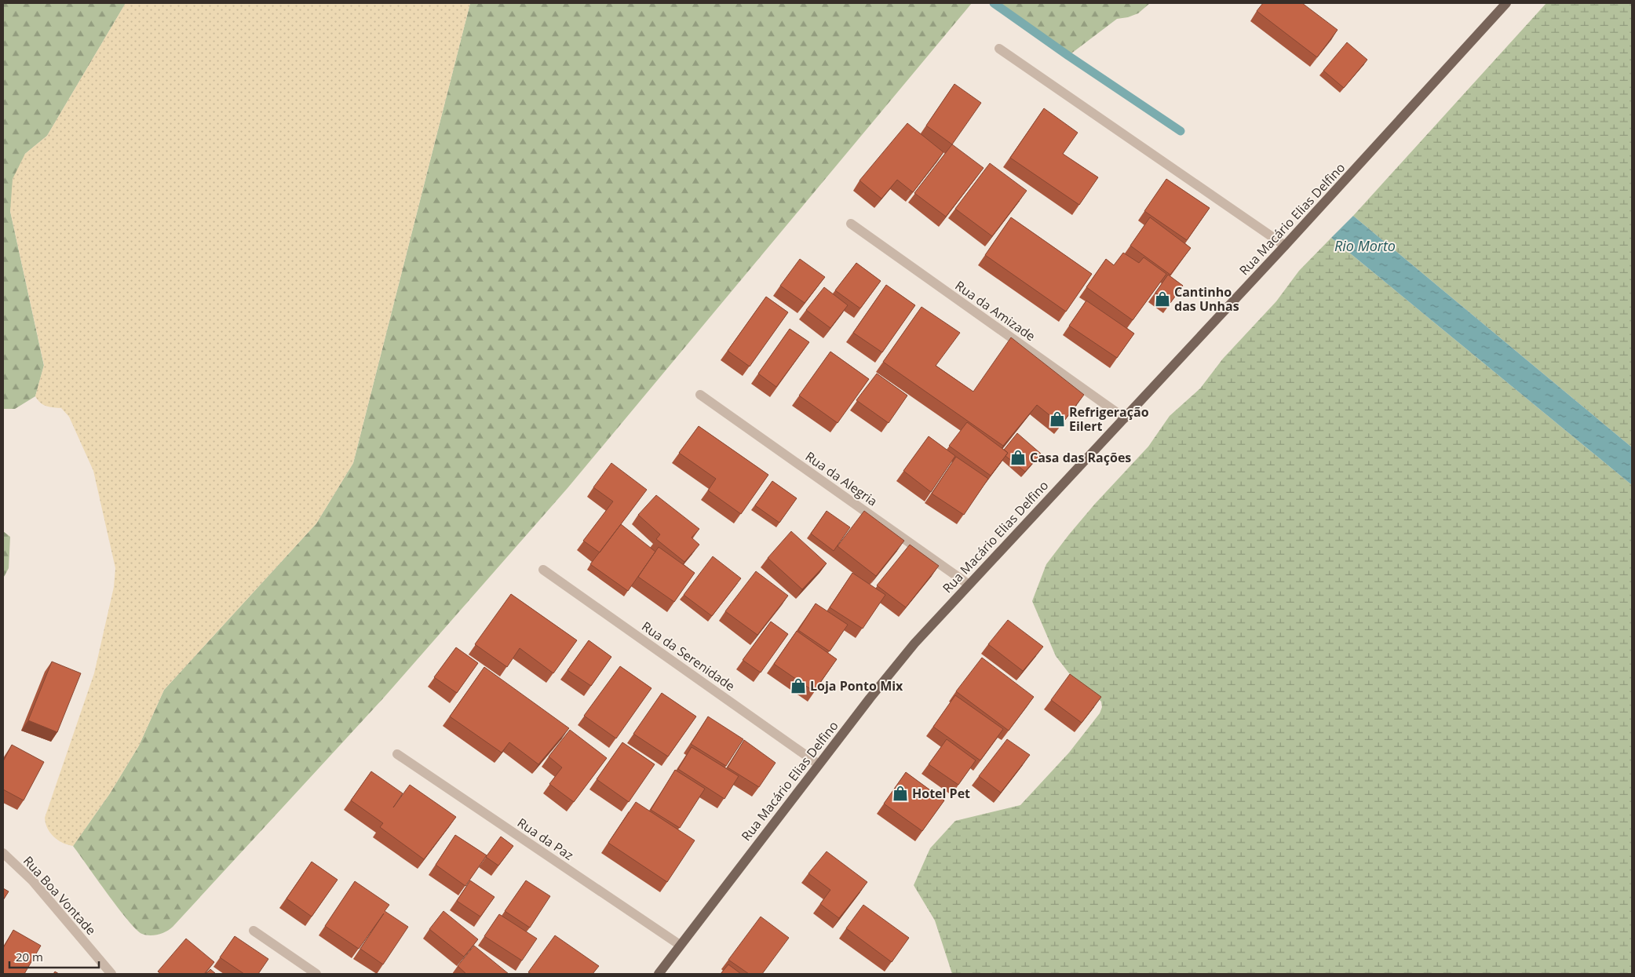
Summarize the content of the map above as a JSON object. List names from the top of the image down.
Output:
{
  "streets": {
    "main road": ["Rua Macário Elias Delfino"],
    "street": [
      "Rua da Amizade",
      "Rua da Alegria",
      "Rua da Serenidade",
      "Rua da Paz",
      "Rua Boa Vontade"
    ]
  },
  "crossings": [
    ["Rua Macário Elias Delfino", "Rua da Amizade"],
    ["Rua Macário Elias Delfino", "Rua da Alegria"],
    ["Rua Macário Elias Delfino", "Rua da Serenidade"],
    ["Rua Macário Elias Delfino", "Rua da Paz"]
  ],
  "water": ["Rio Morto"],
  "places": {
    "shop": [
      "Cantinho das Unhas",
      "Refrigeração Eilert",
      "Casa das Rações",
      "Loja Ponto Mix",
      "Hotel Pet"
    ]
  },
  "scale_bar": "20 m"
}
